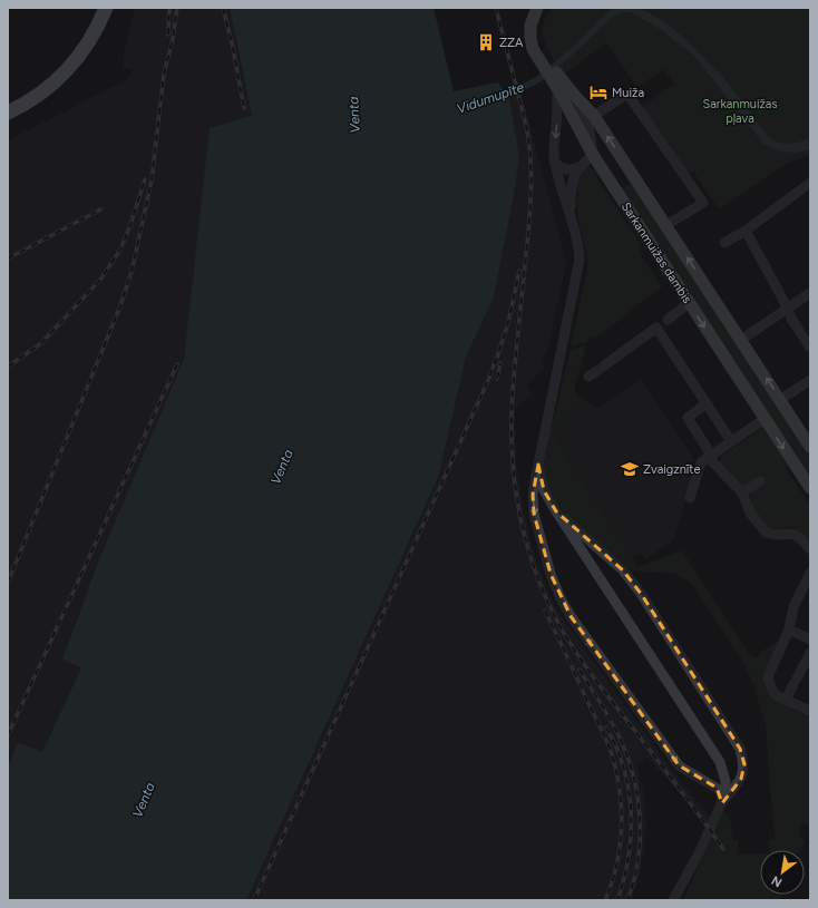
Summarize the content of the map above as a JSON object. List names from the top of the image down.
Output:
{
  "streets": {
    "main road": ["Sarkanmuižas dambis"]
  },
  "water": ["Vidumupīte", "Venta"],
  "parks": ["Sarkanmuižas pļava"],
  "places": {
    "building": ["ZZA"],
    "hotel": ["Muiža"],
    "school or university": ["Zvaigznīte"]
  },
  "north": "bottom left"
}
